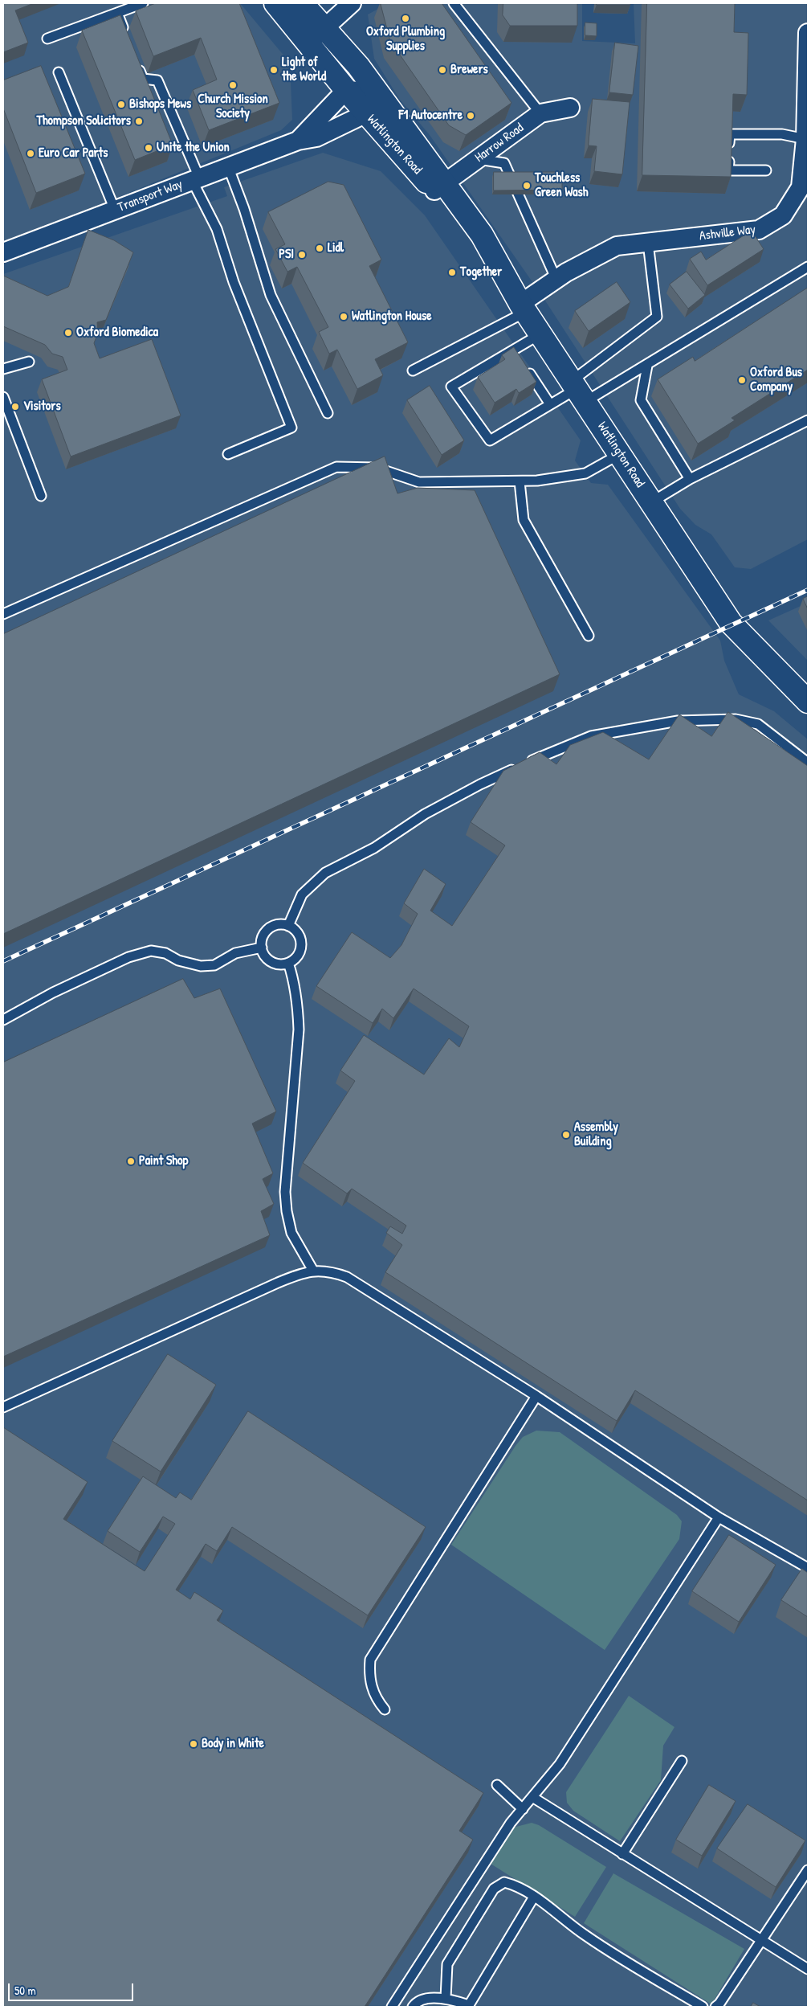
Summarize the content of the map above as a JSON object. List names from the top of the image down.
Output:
{
  "streets": {
    "main road": ["Watlington Road"],
    "street": ["Harrow Road", "Transport Way", "Ashville Way"]
  },
  "crossings": [
    ["Harrow Road", "Watlington Road"],
    ["Watlington Road", "Transport Way"],
    ["Watlington Road", "Ashville Way"]
  ],
  "places": [
    "Oxford Plumbing Supplies",
    "Light of the World",
    "Brewers",
    "Church Mission Society",
    "Bishops Mews",
    "F1 Autocentre",
    "Thompson Solicitors",
    "Unite the Union",
    "Euro Car Parts",
    "Touchless Green Wash",
    "Lidl",
    "PSI",
    "Together",
    "Watlington House",
    "Oxford Biomedica",
    "Oxford Bus Company",
    "Visitors",
    "Assembly Building",
    "Paint Shop",
    "Body in White"
  ],
  "scale_bar": "50 m"
}
